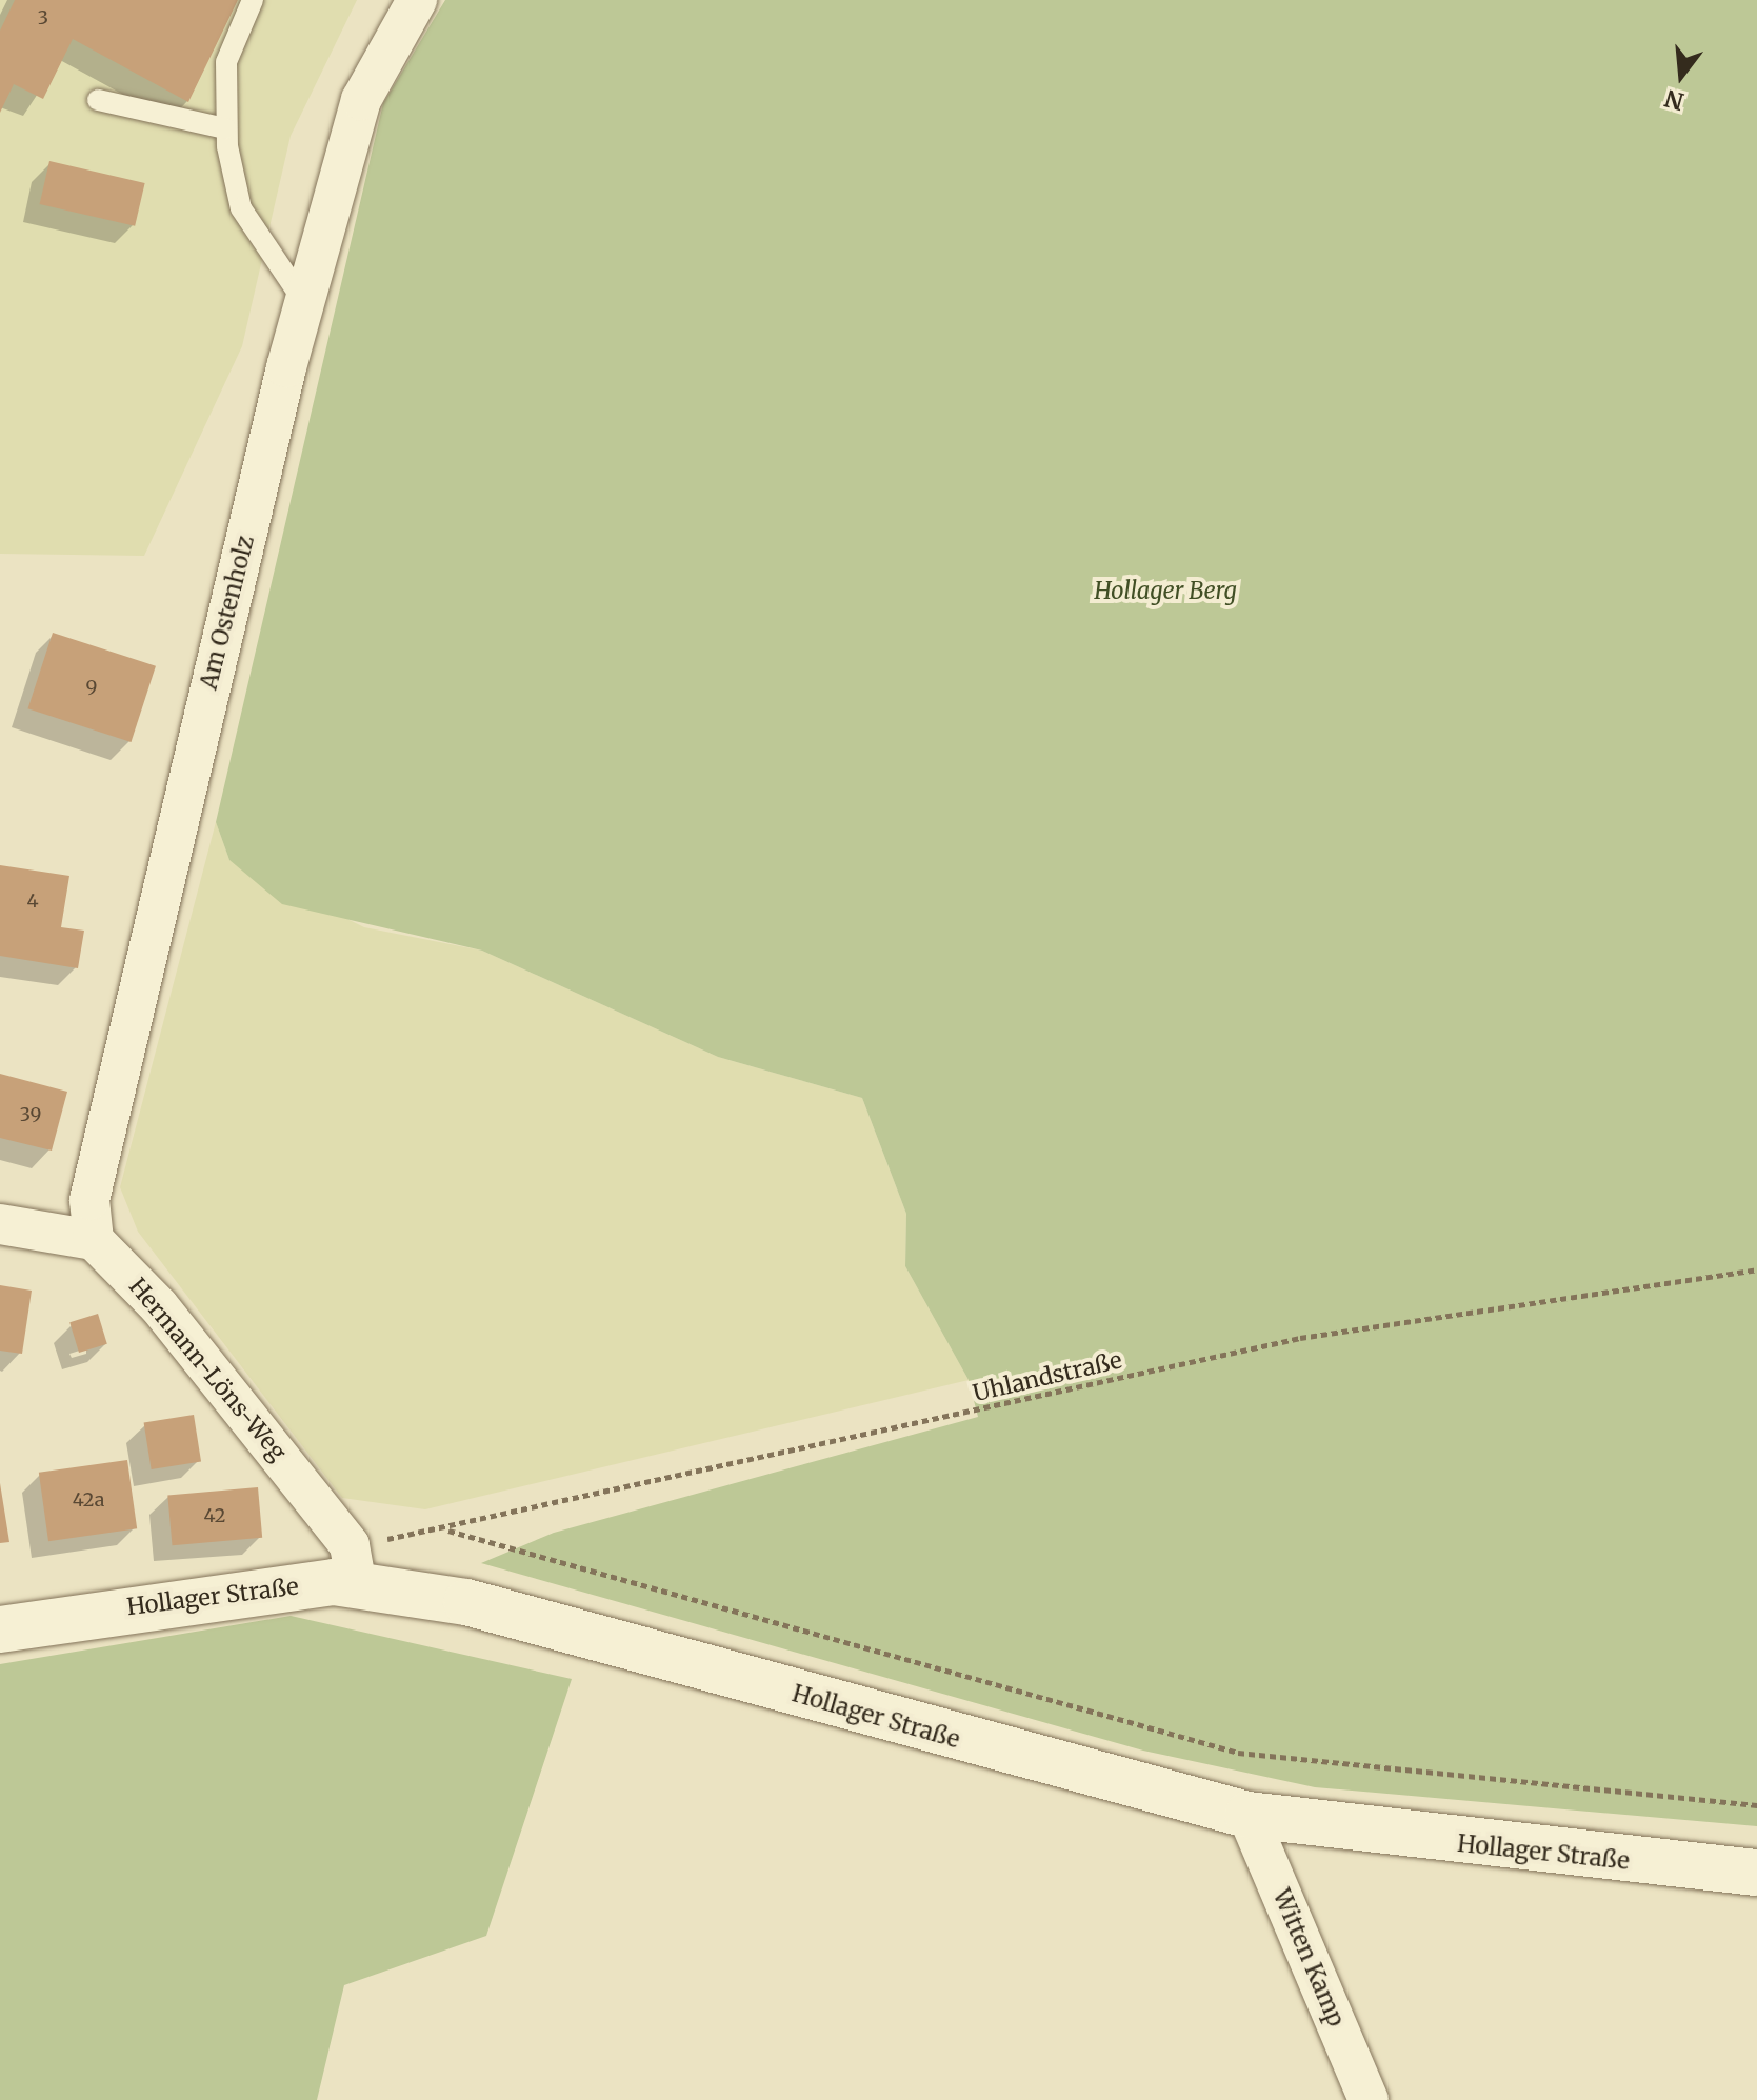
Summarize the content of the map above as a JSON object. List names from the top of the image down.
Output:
{
  "streets": {
    "main road": ["Hollager Straße"],
    "street": ["Am Ostenholz", "Hermann-Löns-Weg", "Witten Kamp"],
    "path": ["Uhlandstraße"]
  },
  "crossings": [
    ["Am Ostenholz", "Hermann-Löns-Weg"],
    ["Hermann-Löns-Weg", "Uhlandstraße"],
    ["Hermann-Löns-Weg", "Hollager Straße"],
    ["Uhlandstraße", "Hollager Straße"],
    ["Hollager Straße", "Witten Kamp"]
  ],
  "parks": ["Hollager Berg"],
  "house_numbers": [
    "3",
    "9",
    "4",
    "39",
    "42a",
    "42"
  ],
  "north": "bottom"
}
